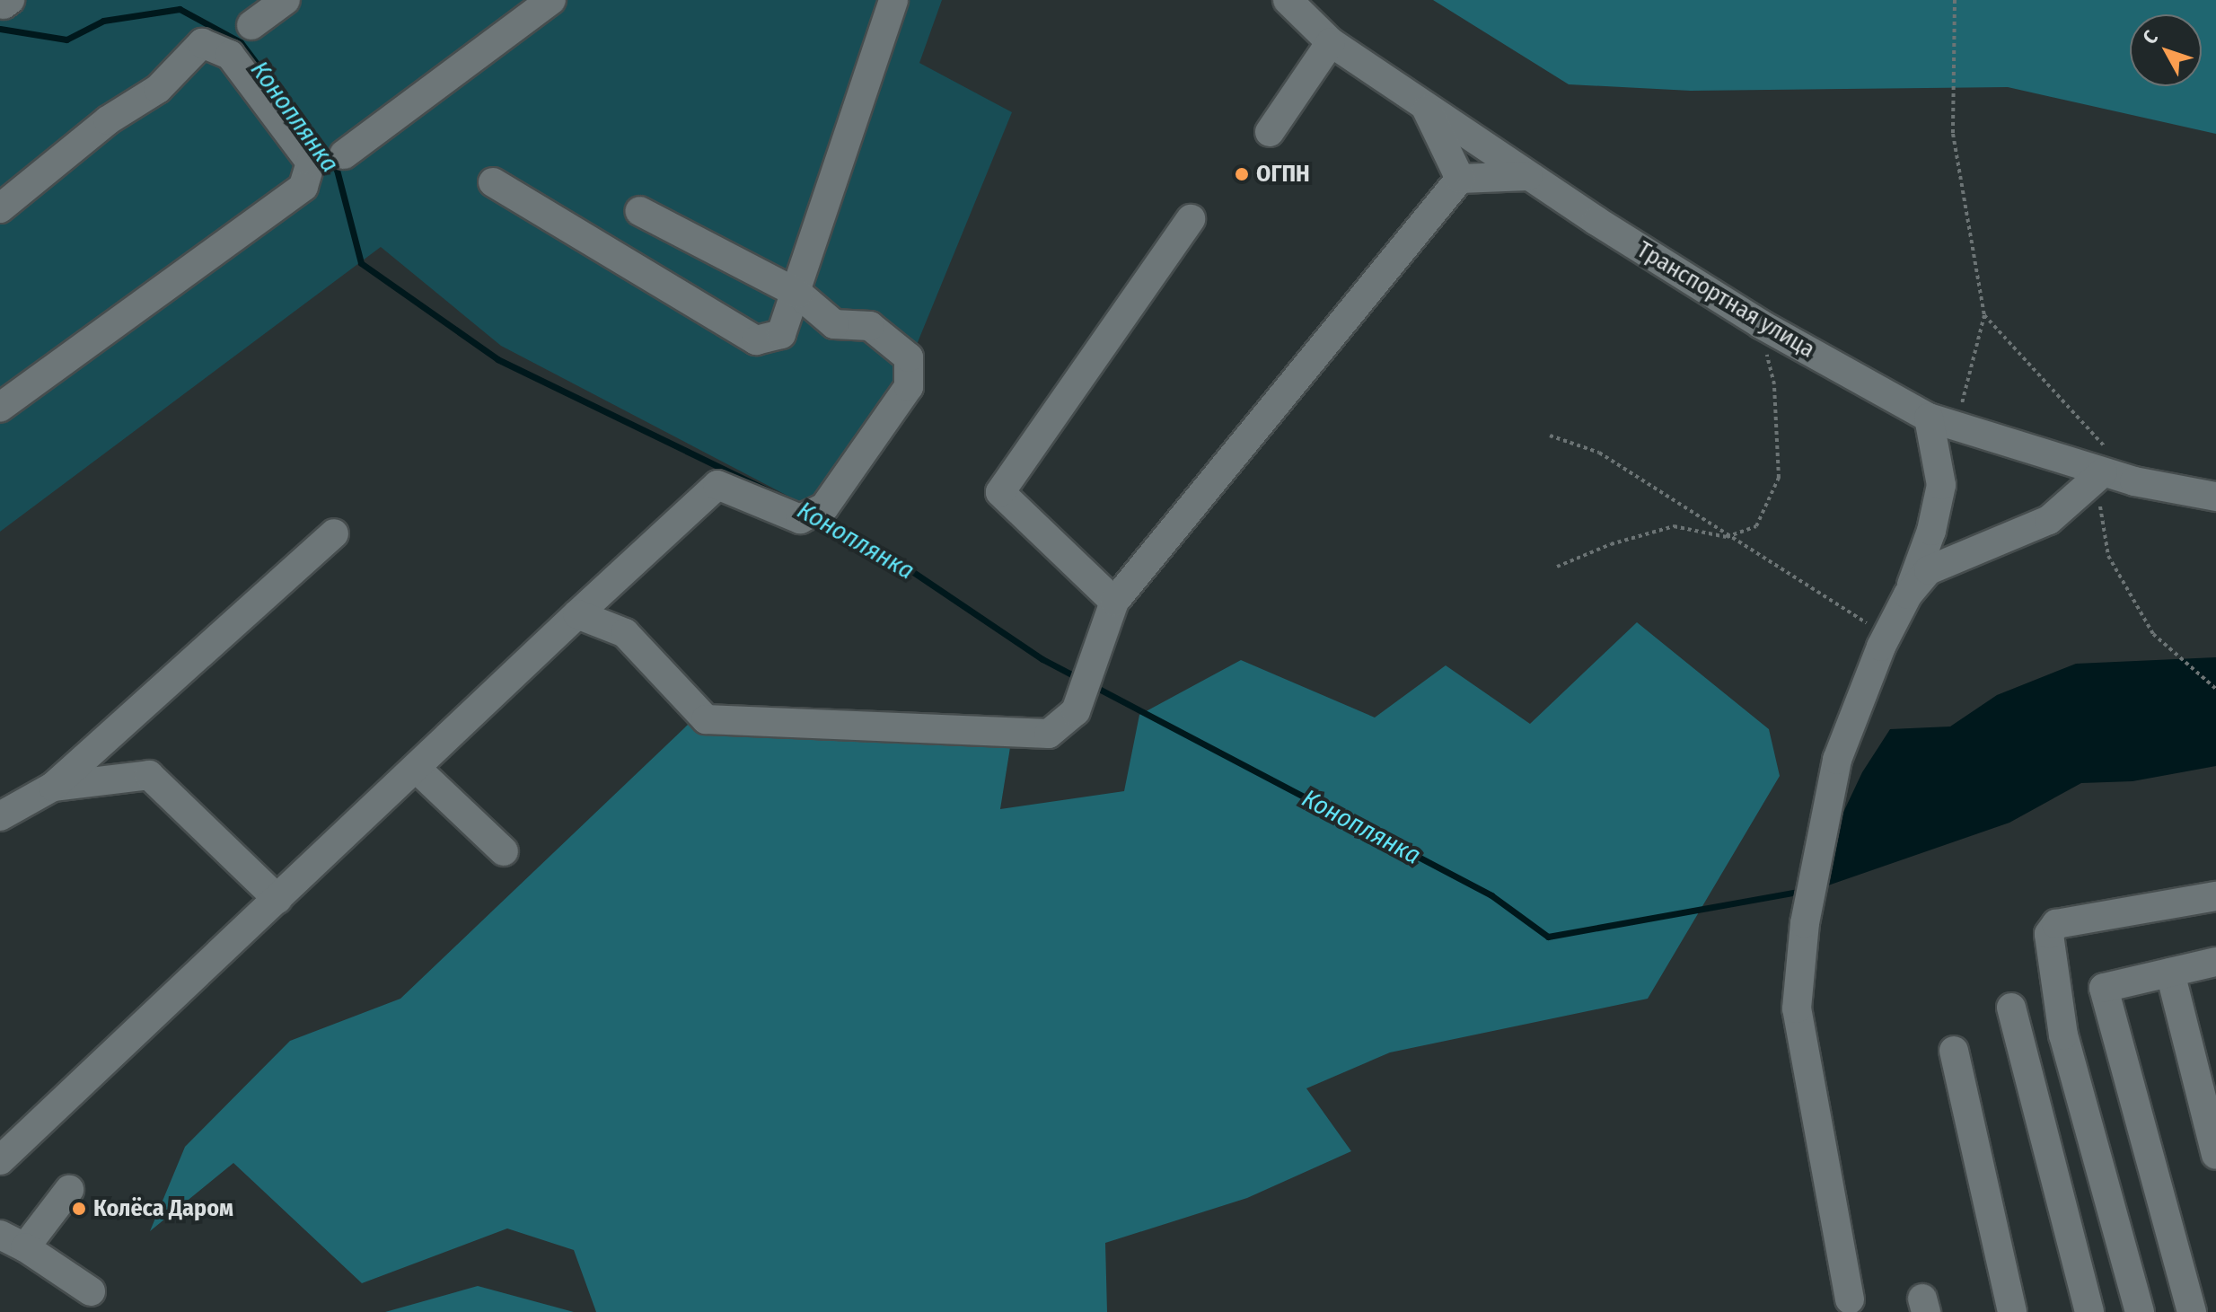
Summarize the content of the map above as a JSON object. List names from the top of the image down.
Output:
{
  "streets": {
    "street": ["Транспортная улица"]
  },
  "water": ["Коноплянка"],
  "places": ["ОГПН", "Колёса Даром"],
  "north": "top left"
}
